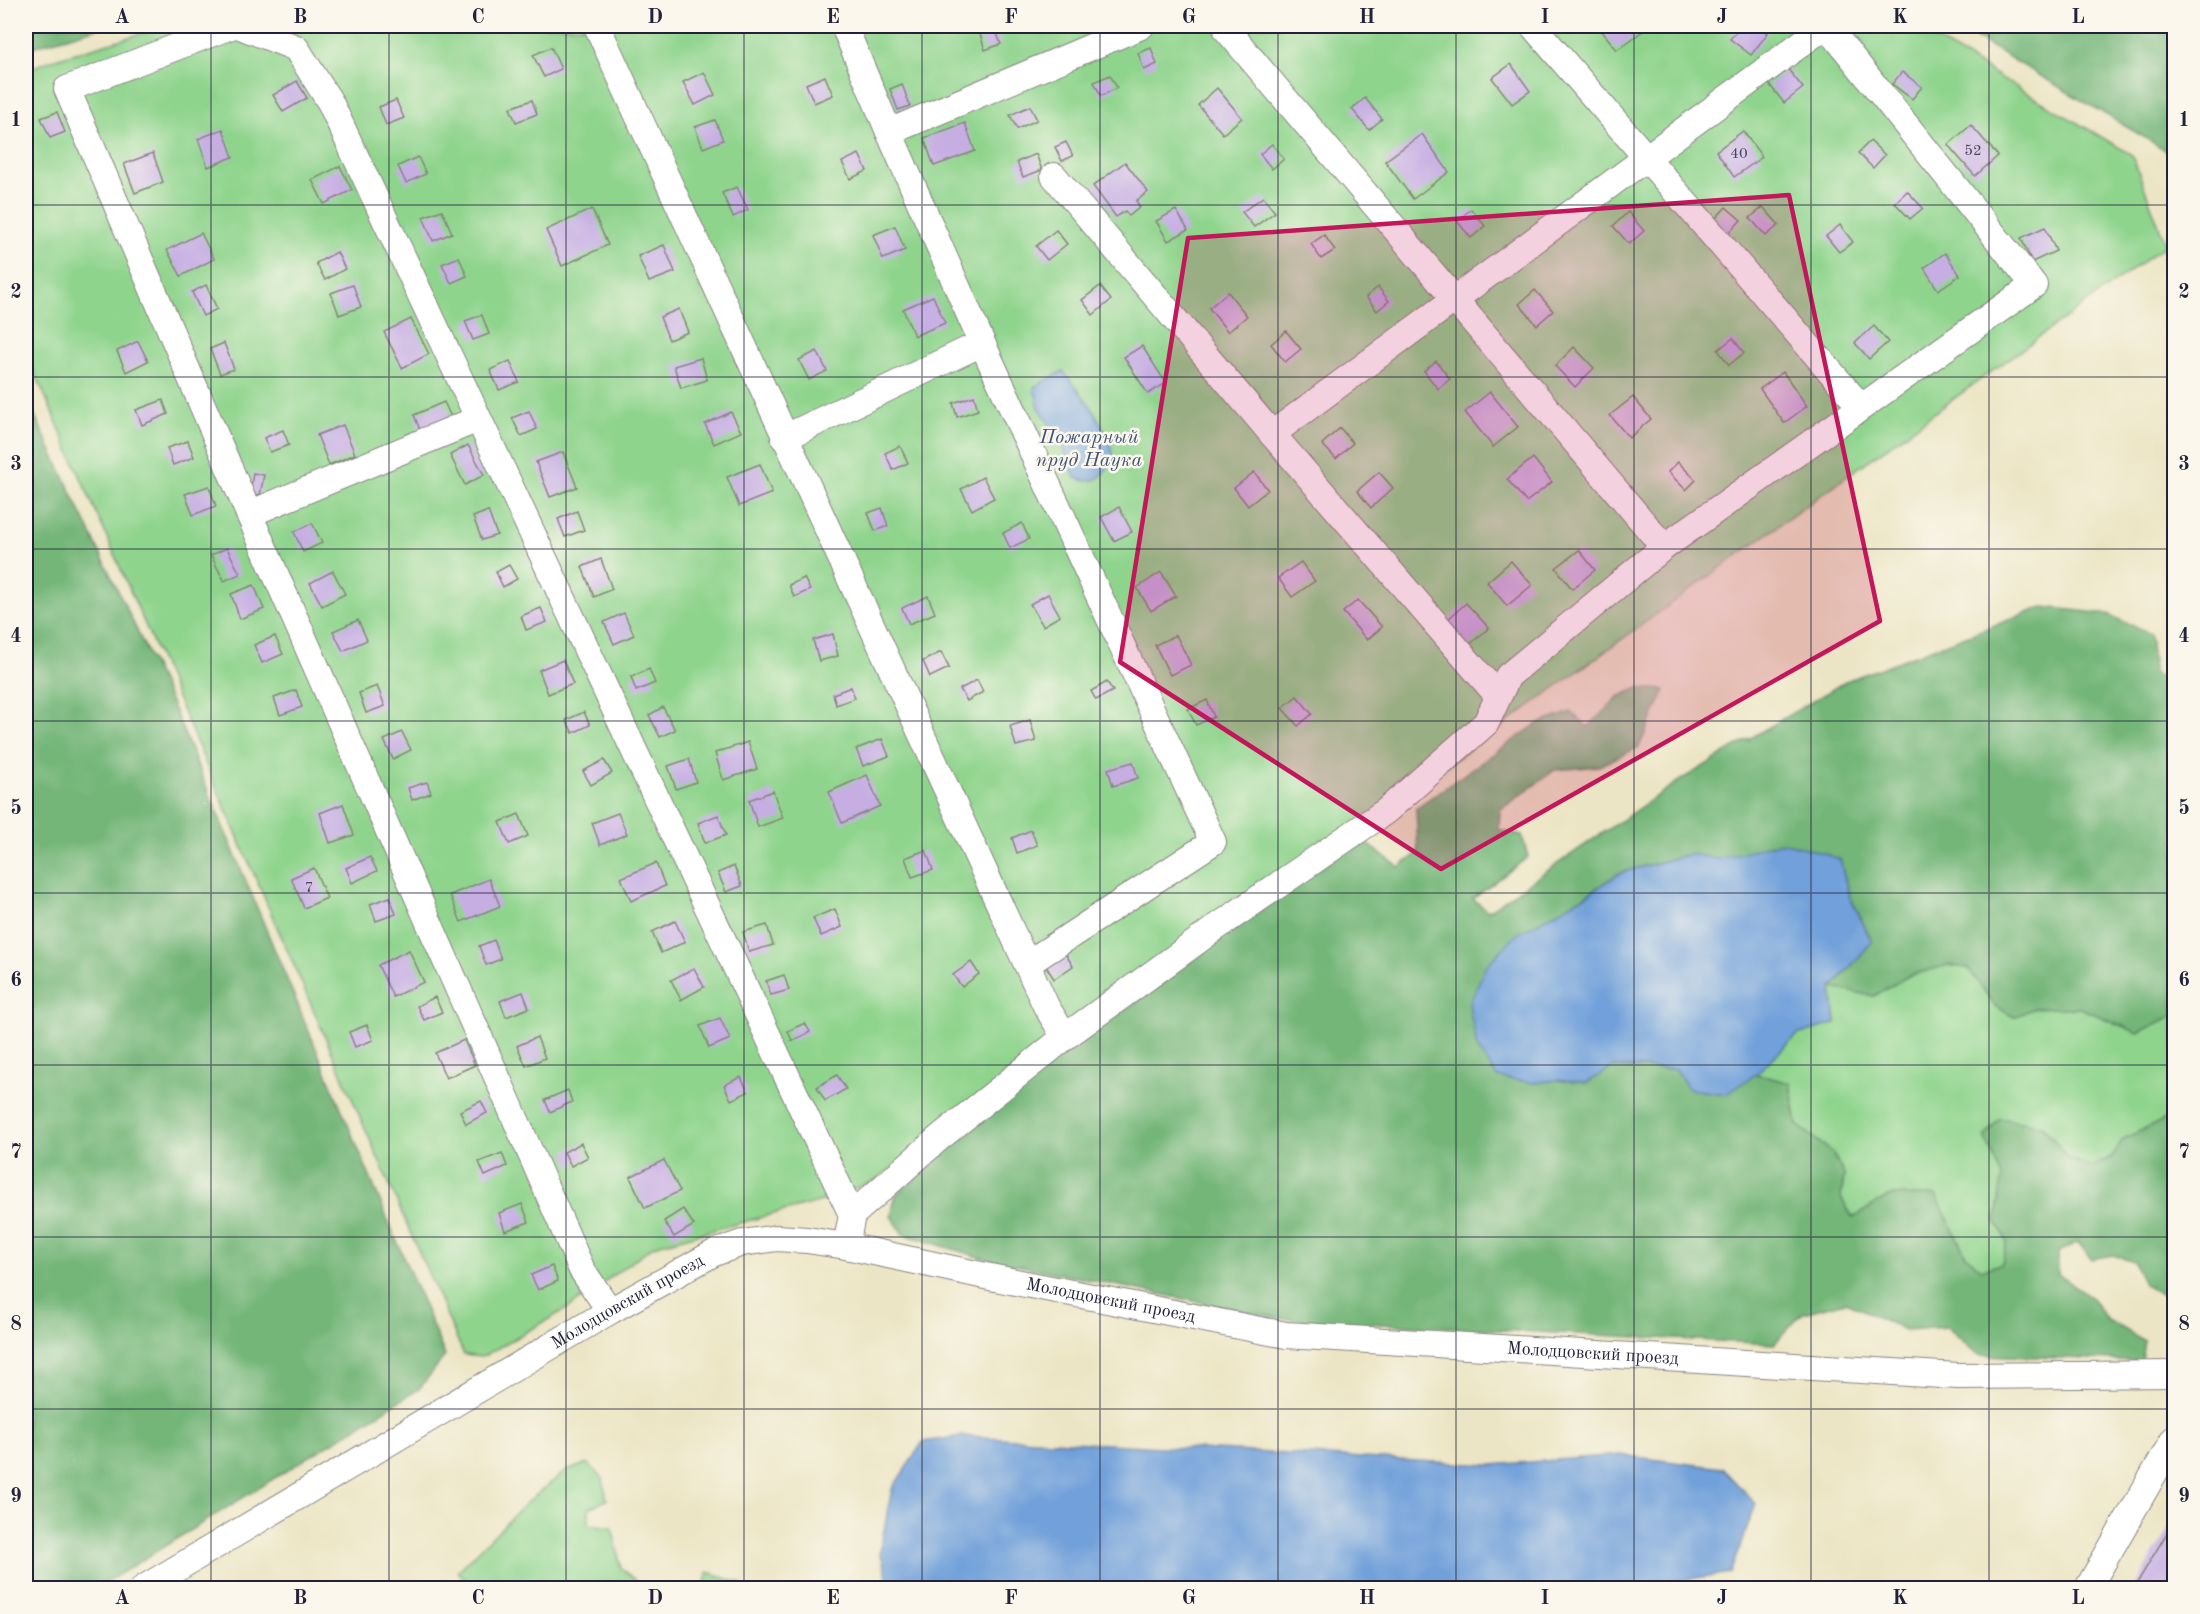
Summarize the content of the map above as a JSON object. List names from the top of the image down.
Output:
{
  "streets": {
    "street": ["Молодцовский проезд"]
  },
  "water": ["Пожарный пруд Наука"],
  "house_numbers": ["52", "40", "7"],
  "grid": {
    "columns": [
      "A",
      "B",
      "C",
      "D",
      "E",
      "F",
      "G",
      "H",
      "I",
      "J",
      "K",
      "L"
    ],
    "rows": [
      "1",
      "2",
      "3",
      "4",
      "5",
      "6",
      "7",
      "8",
      "9"
    ]
  }
}
